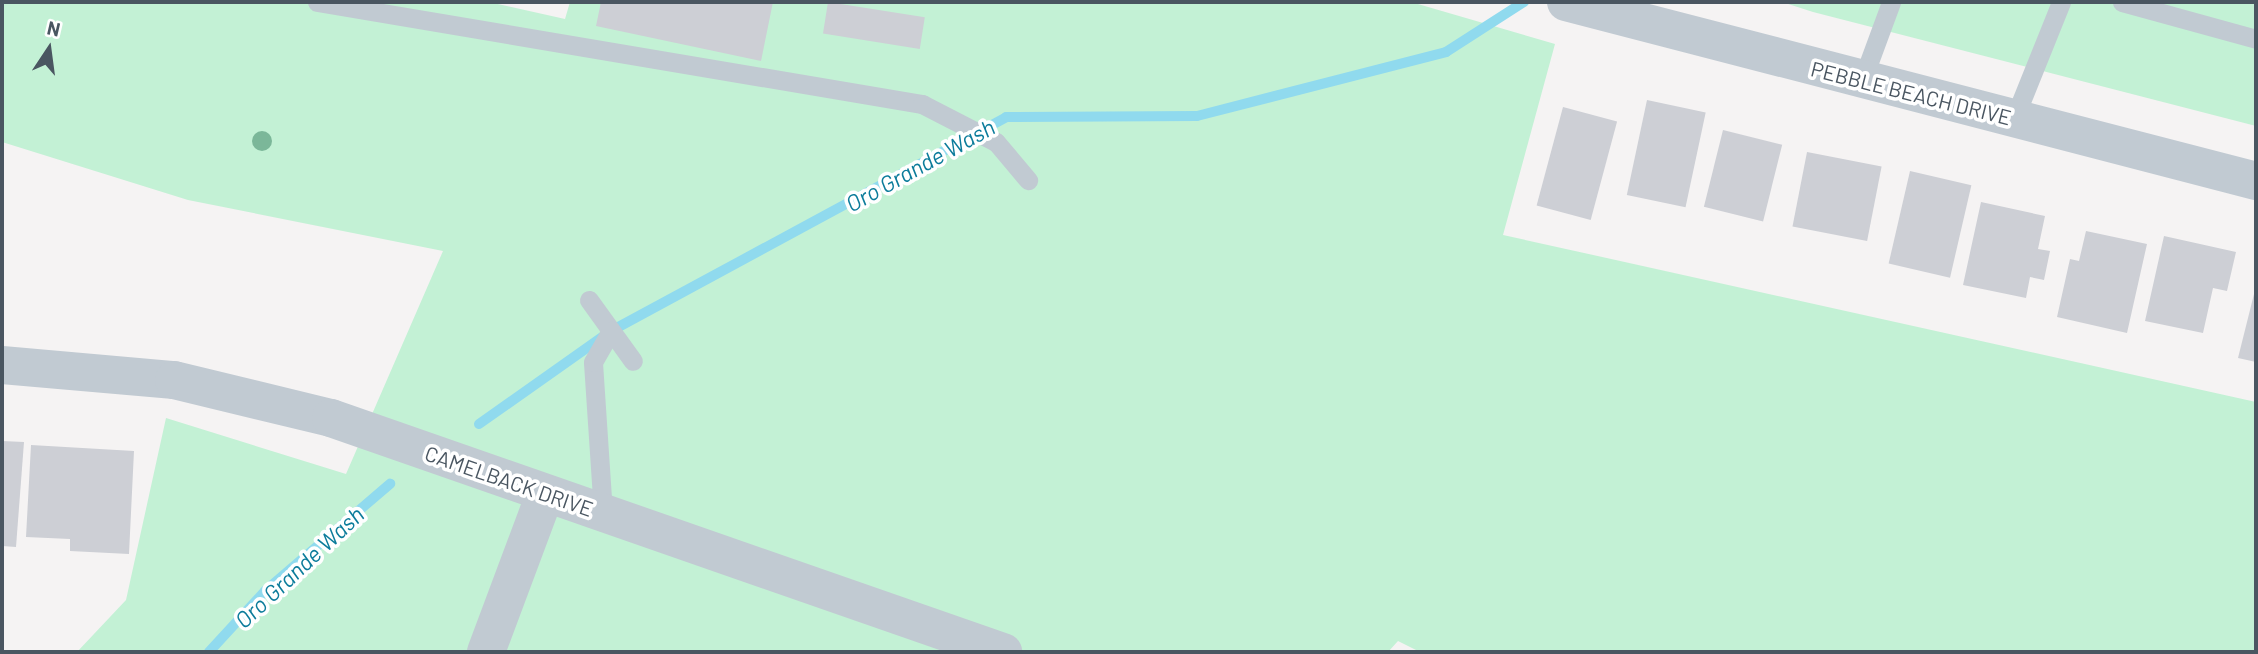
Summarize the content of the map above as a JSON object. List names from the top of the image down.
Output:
{
  "streets": {
    "street": ["PEBBLE BEACH DRIVE", "CAMELBACK DRIVE"]
  },
  "water": ["Oro Grande Wash"],
  "north": "top"
}
